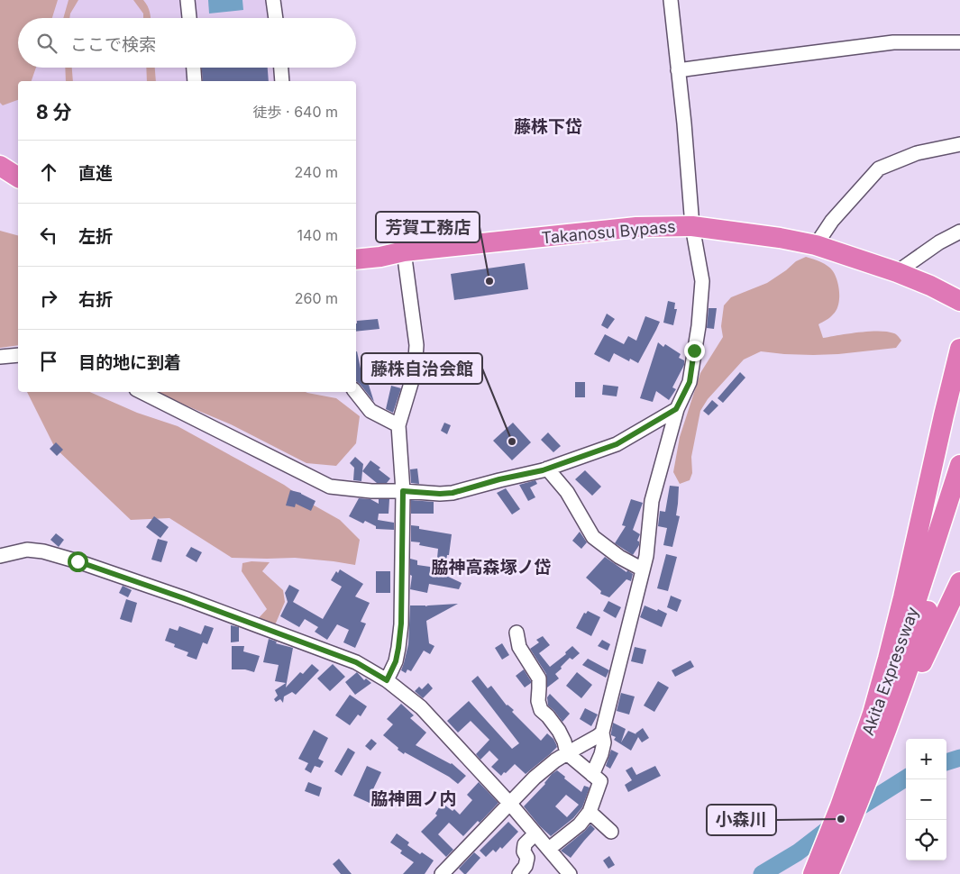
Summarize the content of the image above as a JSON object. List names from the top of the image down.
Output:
{
  "streets": {
    "highway": ["Takanosu Bypass", "Akita Expressway"]
  },
  "districts": ["藤株下岱", "脇神高森塚ノ岱", "脇神囲ノ内"],
  "places": ["芳賀工務店", "藤株自治会館", "小森川"],
  "page": {
    "search": "ここで検索",
    "heading": ["8 分", "徒歩 · 640 m"],
    "list": [
      ["直進", "240 m"],
      ["左折", "140 m"],
      ["右折", "260 m"],
      "目的地に到着"
    ],
    "map_buttons": ["+", "−"]
  }
}
